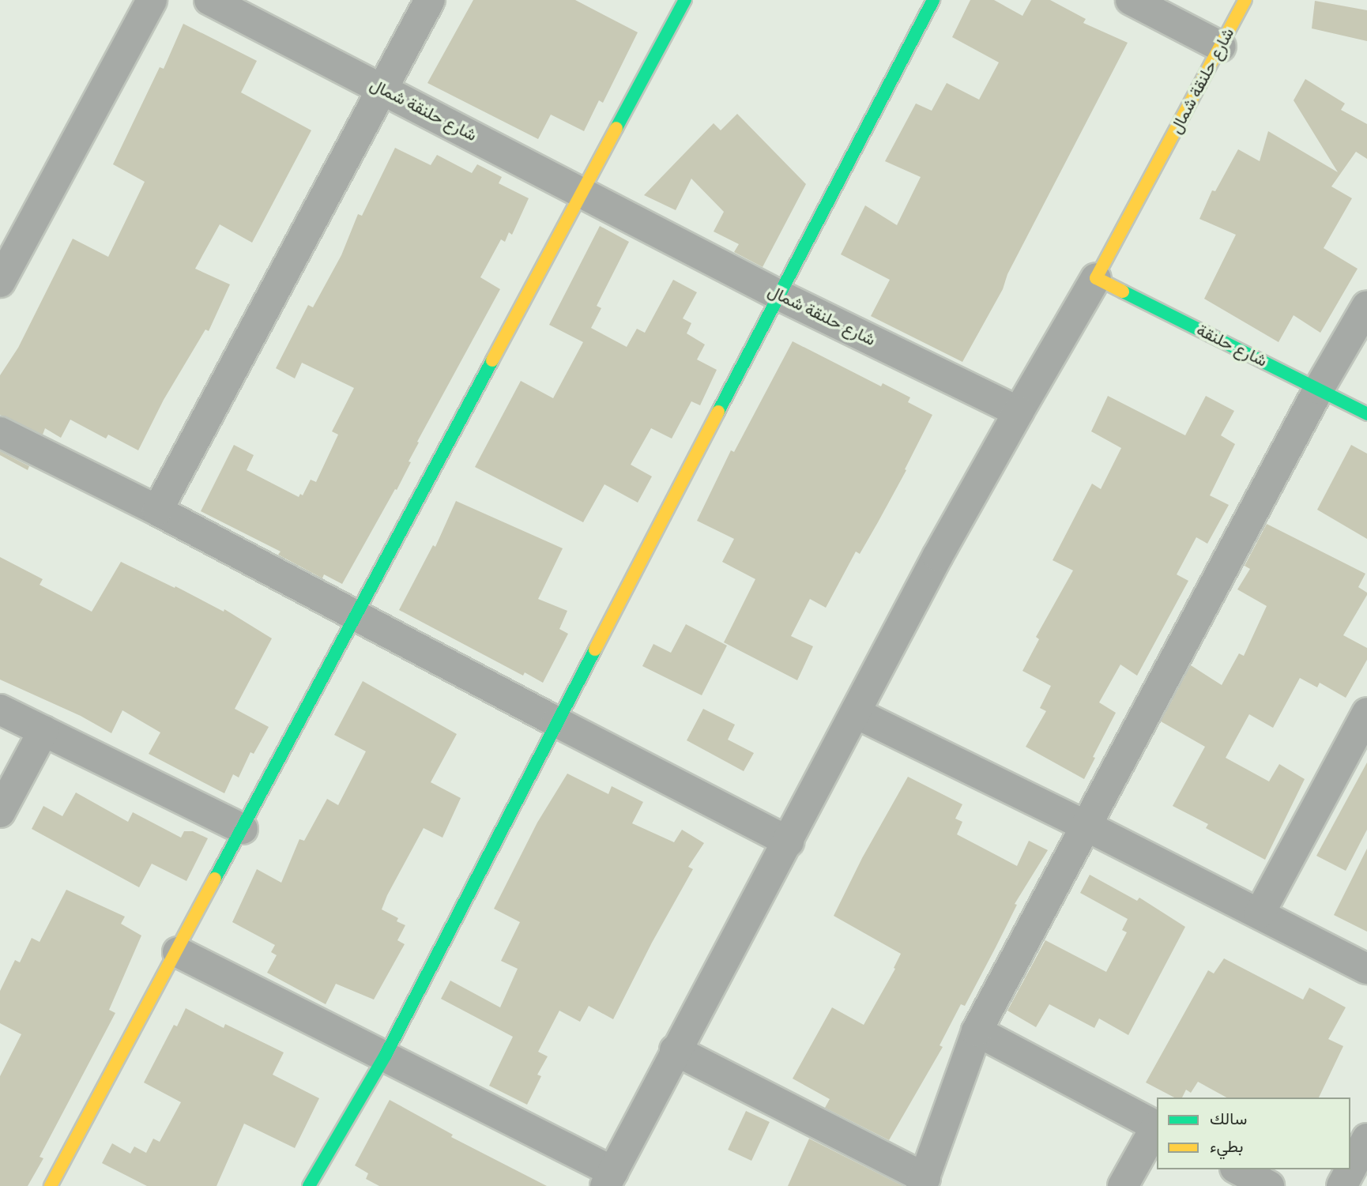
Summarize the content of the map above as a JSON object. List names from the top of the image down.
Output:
{
  "streets": {
    "street": ["شارع حلنقة شمال", "شارع حلنقة"]
  },
  "crossings": [
    ["شارع حلنقة شمال", "شارع حلنقة"]
  ],
  "legend": ["سالك", "بطيء"]
}
